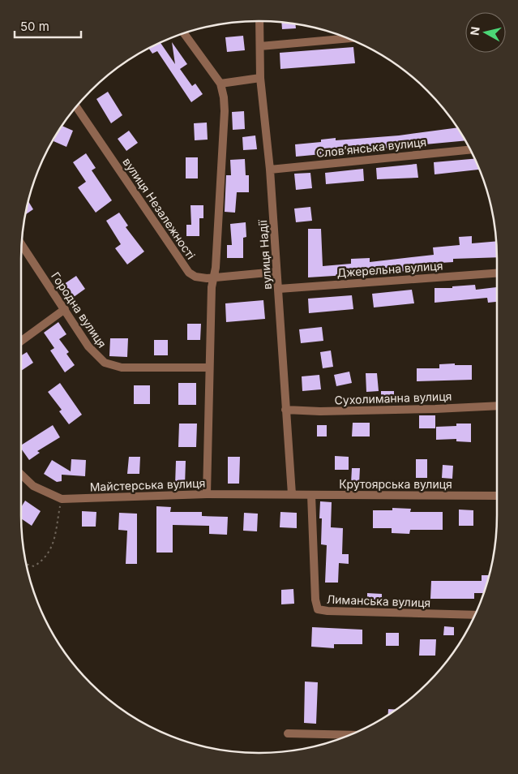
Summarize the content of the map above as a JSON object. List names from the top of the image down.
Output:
{
  "streets": {
    "street": [
      "Словʼянська вулиця",
      "вулиця Незалежності",
      "вулиця Надії",
      "Джерельна вулиця",
      "Городна вулиця",
      "Сухолиманна вулиця",
      "Крутоярська вулиця",
      "Майстерська вулиця",
      "Лиманська вулиця"
    ]
  },
  "crossings": [
    ["Словʼянська вулиця", "вулиця Надії"],
    ["вулиця Незалежності", "вулиця Надії"],
    ["вулиця Надії", "Джерельна вулиця"],
    ["вулиця Надії", "Сухолиманна вулиця"],
    ["вулиця Надії", "Крутоярська вулиця"],
    ["вулиця Надії", "Майстерська вулиця"],
    ["Крутоярська вулиця", "Майстерська вулиця"],
    ["Крутоярська вулиця", "Лиманська вулиця"]
  ],
  "scale_bar": "50 m",
  "north": "left"
}
